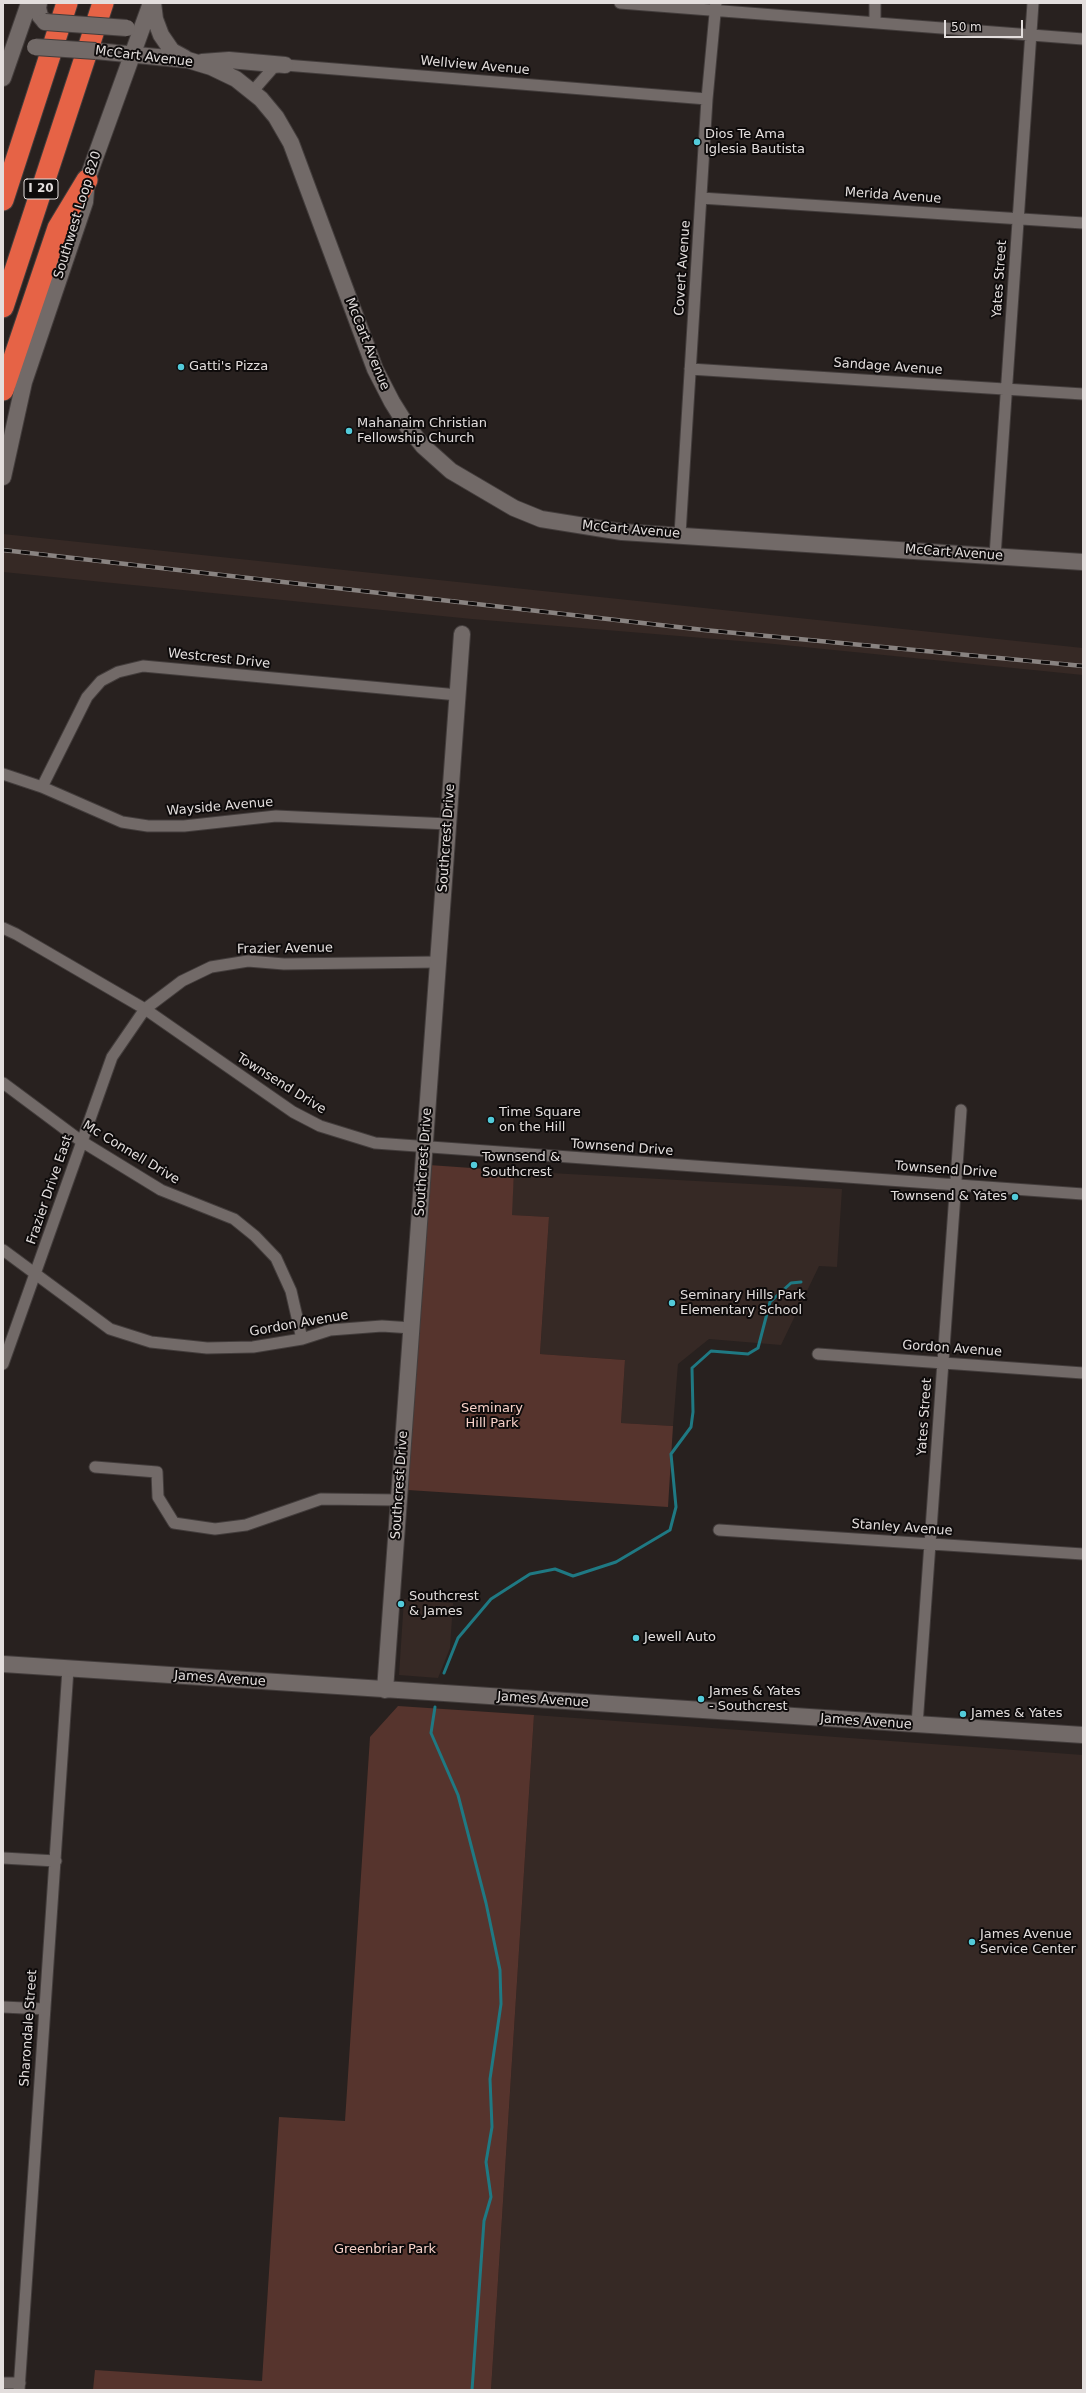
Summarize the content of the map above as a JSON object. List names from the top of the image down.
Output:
{
  "streets": {
    "highway": ["I 20"],
    "main road": [
      "McCart Avenue",
      "Southwest Loop 820",
      "Southcrest Drive",
      "James Avenue"
    ],
    "street": [
      "Wellview Avenue",
      "Merida Avenue",
      "Covert Avenue",
      "Yates Street",
      "Sandage Avenue",
      "Westcrest Drive",
      "Wayside Avenue",
      "Frazier Avenue",
      "Townsend Drive",
      "Mc Connell Drive",
      "Frazier Drive East",
      "Gordon Avenue",
      "Stanley Avenue",
      "Sharondale Street"
    ]
  },
  "crossings": [
    ["McCart Avenue", "Southwest Loop 820"],
    ["McCart Avenue", "Covert Avenue"],
    ["McCart Avenue", "Yates Street"],
    ["Wellview Avenue", "Covert Avenue"],
    ["Merida Avenue", "Covert Avenue"],
    ["Merida Avenue", "Yates Street"],
    ["Covert Avenue", "Sandage Avenue"],
    ["Yates Street", "Sandage Avenue"],
    ["Yates Street", "Townsend Drive"],
    ["Yates Street", "Gordon Avenue"],
    ["Yates Street", "Stanley Avenue"],
    ["Yates Street", "James Avenue"],
    ["Westcrest Drive", "Wayside Avenue"],
    ["Westcrest Drive", "Southcrest Drive"],
    ["Wayside Avenue", "Southcrest Drive"],
    ["Southcrest Drive", "Frazier Avenue"],
    ["Southcrest Drive", "Townsend Drive"],
    ["Southcrest Drive", "Gordon Avenue"],
    ["Southcrest Drive", "James Avenue"],
    ["Frazier Avenue", "Townsend Drive"],
    ["Frazier Avenue", "Frazier Drive East"],
    ["Townsend Drive", "Frazier Drive East"],
    ["Mc Connell Drive", "Frazier Drive East"],
    ["Mc Connell Drive", "Gordon Avenue"],
    ["Frazier Drive East", "Gordon Avenue"],
    ["James Avenue", "Sharondale Street"]
  ],
  "parks": ["Seminary Hill Park", "Greenbriar Park"],
  "places": [
    "Dios Te Ama Iglesia Bautista",
    "Gatti's Pizza",
    "Mahanaim Christian Fellowship Church",
    "Time Square on the Hill",
    "Townsend & Southcrest",
    "Townsend & Yates",
    "Seminary Hills Park Elementary School",
    "Southcrest & James",
    "Jewell Auto",
    "James & Yates - Southcrest",
    "James & Yates",
    "James Avenue Service Center"
  ],
  "scale_bar": "50 m"
}
